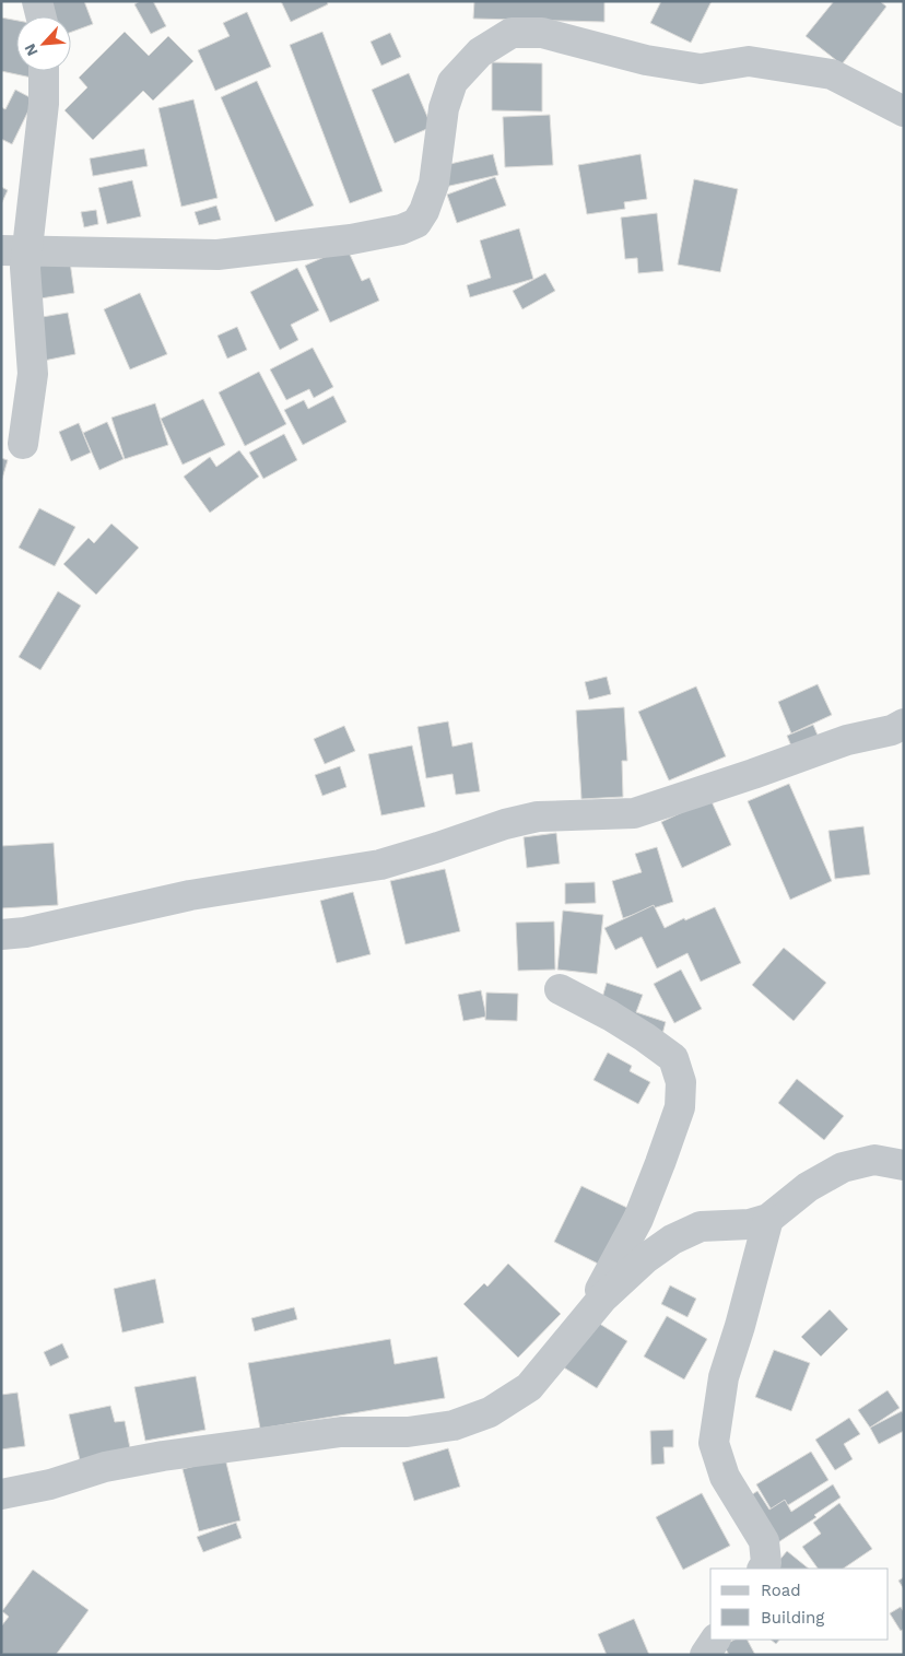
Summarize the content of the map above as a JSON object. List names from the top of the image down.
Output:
{
  "legend": ["Road", "Building"],
  "north": "bottom left"
}
